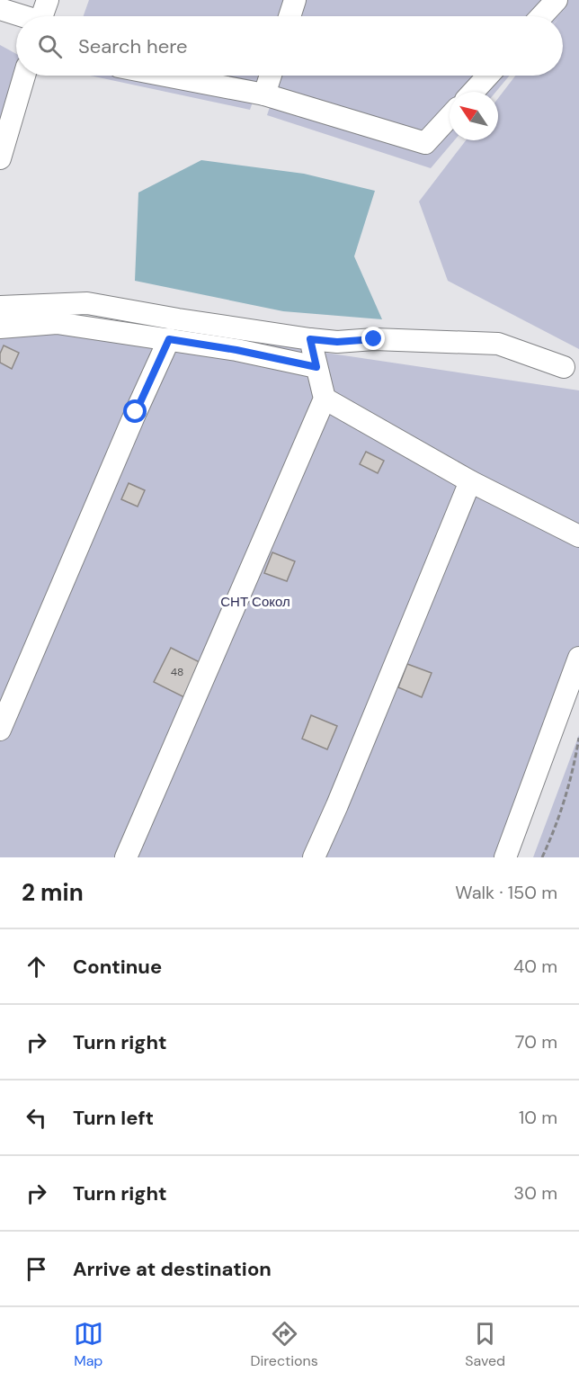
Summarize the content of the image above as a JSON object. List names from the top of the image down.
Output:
{
  "parks": ["СНТ Сокол"],
  "house_numbers": ["48"],
  "north": "top left",
  "page": {
    "search": "Search here",
    "heading": ["2 min", "Walk · 150 m"],
    "list": [
      ["Continue", "40 m"],
      ["Turn right", "70 m"],
      ["Turn left", "10 m"],
      ["Turn right", "30 m"],
      "Arrive at destination"
    ],
    "nav": ["Map", "Directions", "Saved"]
  }
}
